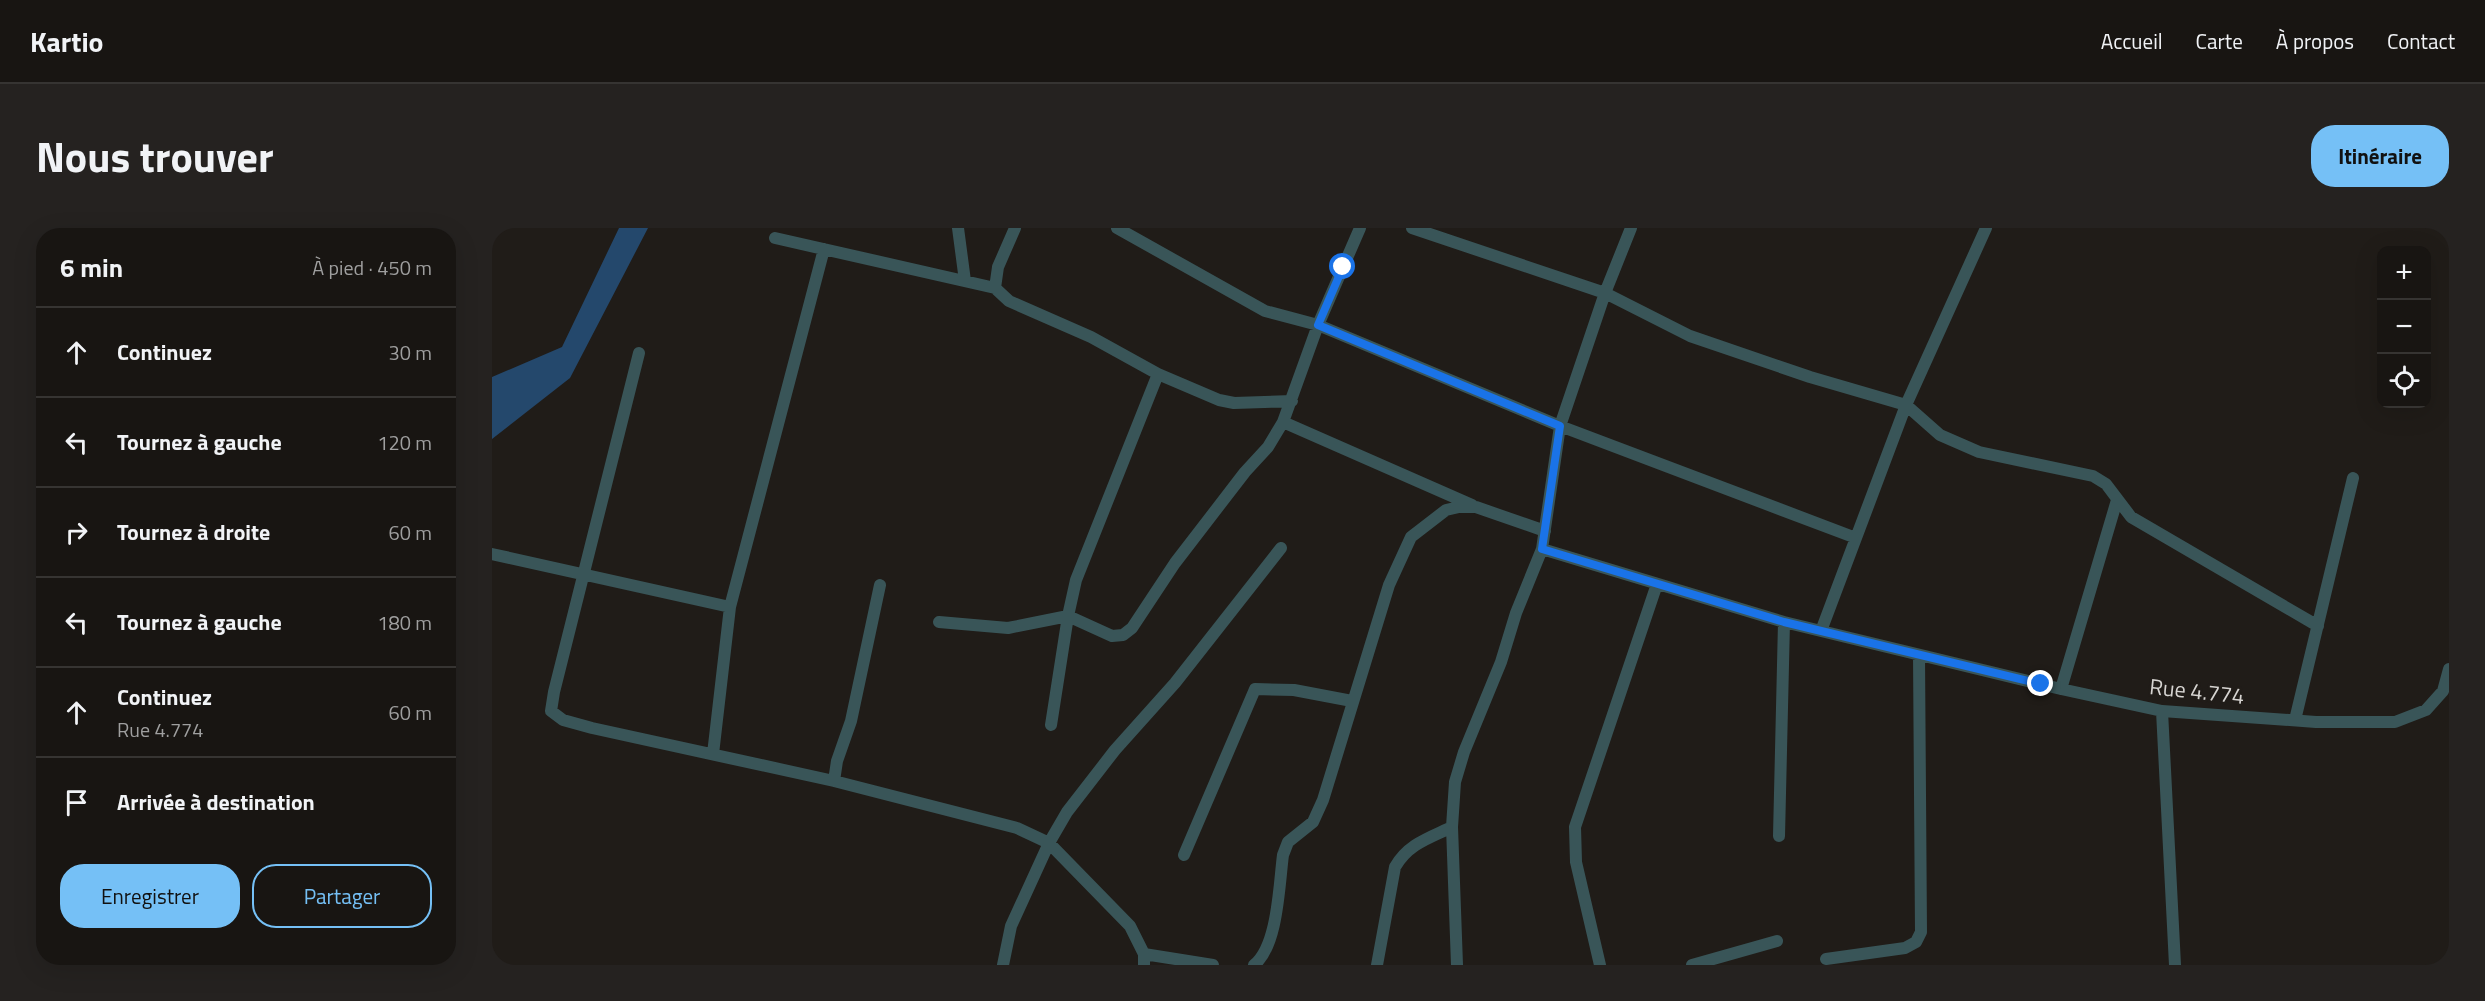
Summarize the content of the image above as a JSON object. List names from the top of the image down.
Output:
{
  "streets": {
    "street": ["Rue 4.774"]
  },
  "page": {
    "header": "Kartio",
    "nav": [
      "Accueil",
      "Carte",
      "À propos",
      "Contact"
    ],
    "title": "Nous trouver",
    "buttons": [
      "Itinéraire",
      ["Enregistrer", "Partager"]
    ],
    "heading": ["6 min", "À pied · 450 m"],
    "map_buttons": ["+", "−"],
    "list": [
      ["Continuez", "30 m"],
      ["Tournez à gauche", "120 m"],
      ["Tournez à droite", "60 m"],
      ["Tournez à gauche", "180 m"],
      ["Continuez", "Rue 4.774", "60 m"],
      "Arrivée à destination"
    ]
  }
}
